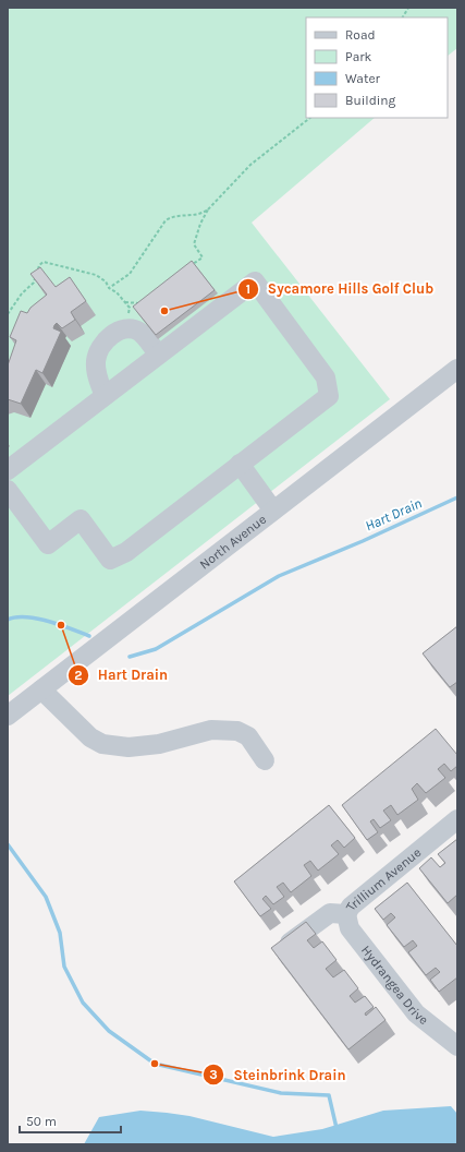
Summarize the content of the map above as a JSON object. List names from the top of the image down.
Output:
{
  "streets": {
    "street": ["North Avenue", "Trillium Avenue", "Hydrangea Drive"]
  },
  "crossings": [
    ["Trillium Avenue", "Hydrangea Drive"]
  ],
  "water": ["Hart Drain"],
  "places": ["Sycamore Hills Golf Club", "Hart Drain", "Steinbrink Drain"],
  "legend": [
    "Road",
    "Park",
    "Water",
    "Building"
  ],
  "scale_bar": "50 m"
}
